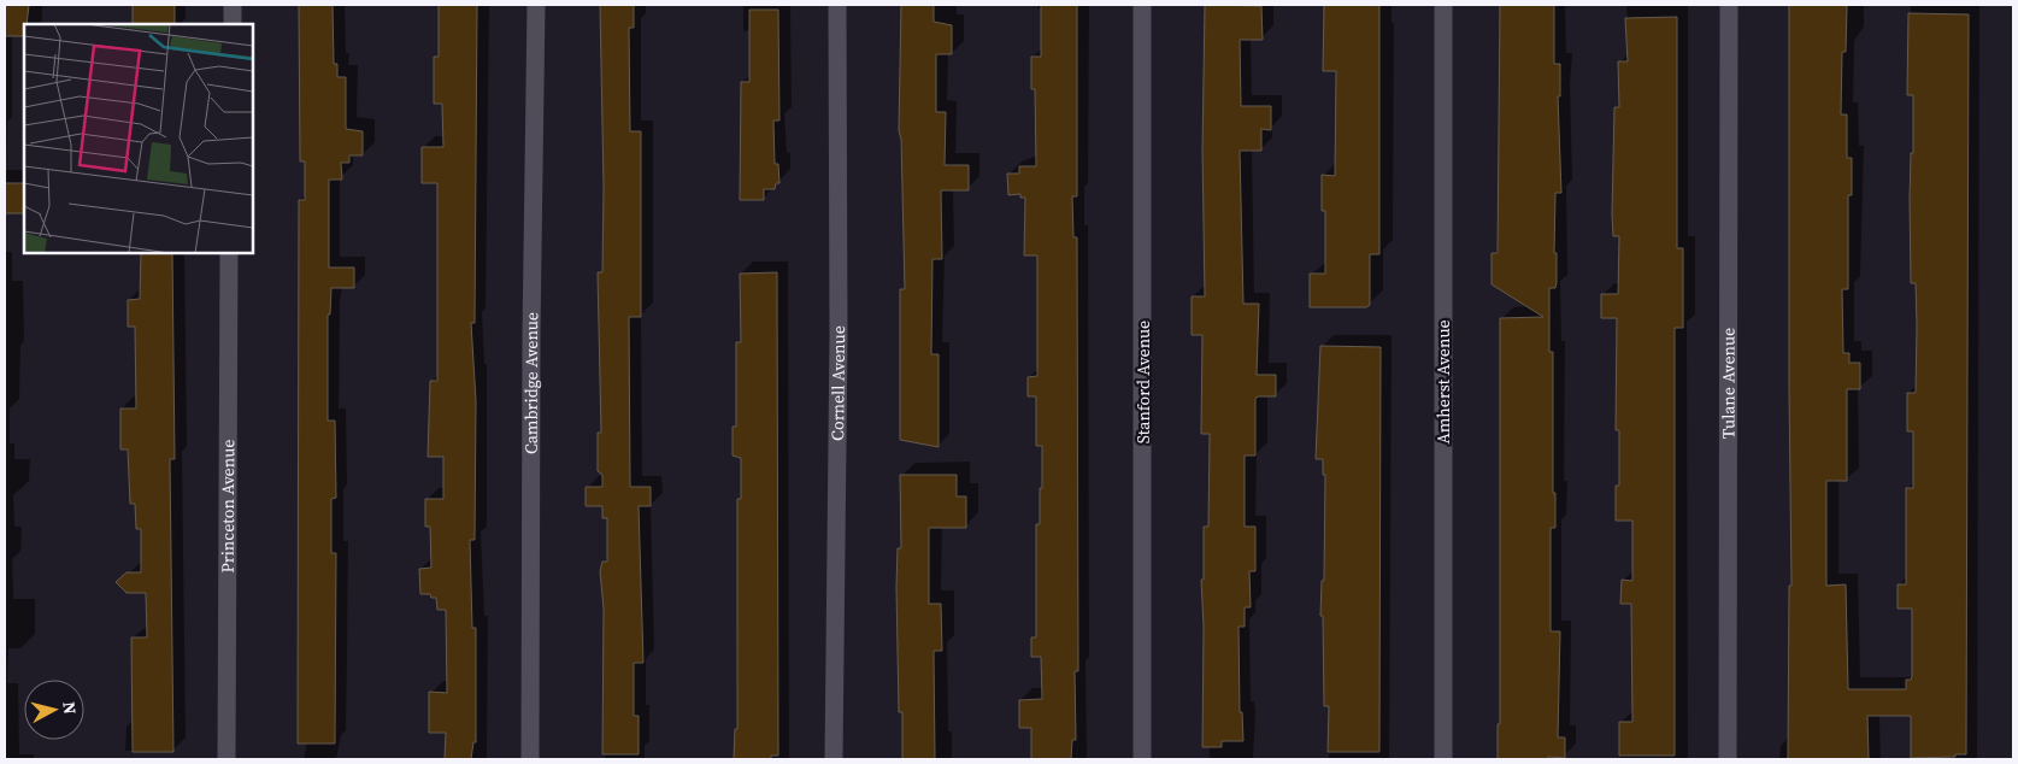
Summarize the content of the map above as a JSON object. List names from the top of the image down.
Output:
{
  "streets": {
    "street": [
      "Cambridge Avenue",
      "Cornell Avenue",
      "Stanford Avenue",
      "Amherst Avenue",
      "Tulane Avenue",
      "Princeton Avenue"
    ]
  },
  "north": "right"
}
